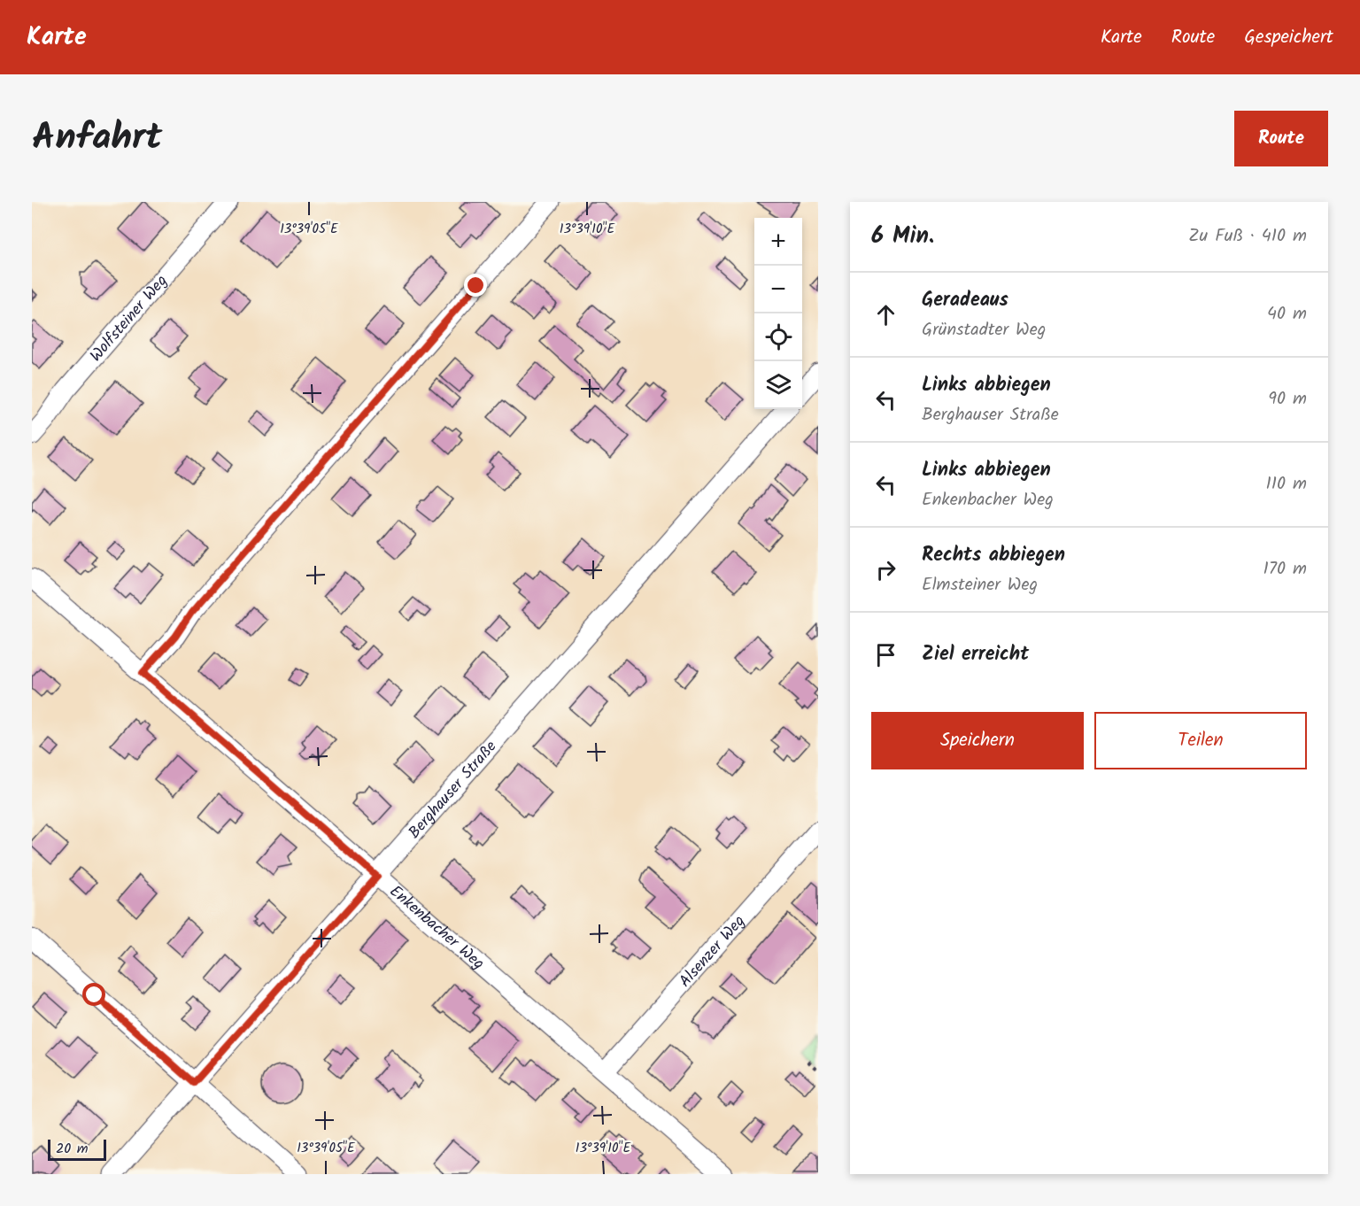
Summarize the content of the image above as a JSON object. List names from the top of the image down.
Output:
{
  "streets": {
    "street": [
      "Wolfsteiner Weg",
      "Berghauser Straße",
      "Enkenbacher Weg",
      "Alsenzer Weg"
    ]
  },
  "crossings": [
    ["Berghauser Straße", "Enkenbacher Weg"],
    ["Enkenbacher Weg", "Alsenzer Weg"]
  ],
  "scale_bar": "20 m",
  "page": {
    "header": "Karte",
    "nav": ["Karte", "Route", "Gespeichert"],
    "title": "Anfahrt",
    "buttons": [
      "Route",
      ["Speichern", "Teilen"]
    ],
    "heading": ["6 Min.", "Zu Fuß · 410 m"],
    "map_buttons": ["+", "−"],
    "list": [
      ["Geradeaus", "Grünstadter Weg", "40 m"],
      ["Links abbiegen", "Berghauser Straße", "90 m"],
      ["Links abbiegen", "Enkenbacher Weg", "110 m"],
      ["Rechts abbiegen", "Elmsteiner Weg", "170 m"],
      "Ziel erreicht"
    ],
    "scale": "20 m"
  },
  "coordinates": ["13°39'05\"E", "13°39'10\"E"]
}
